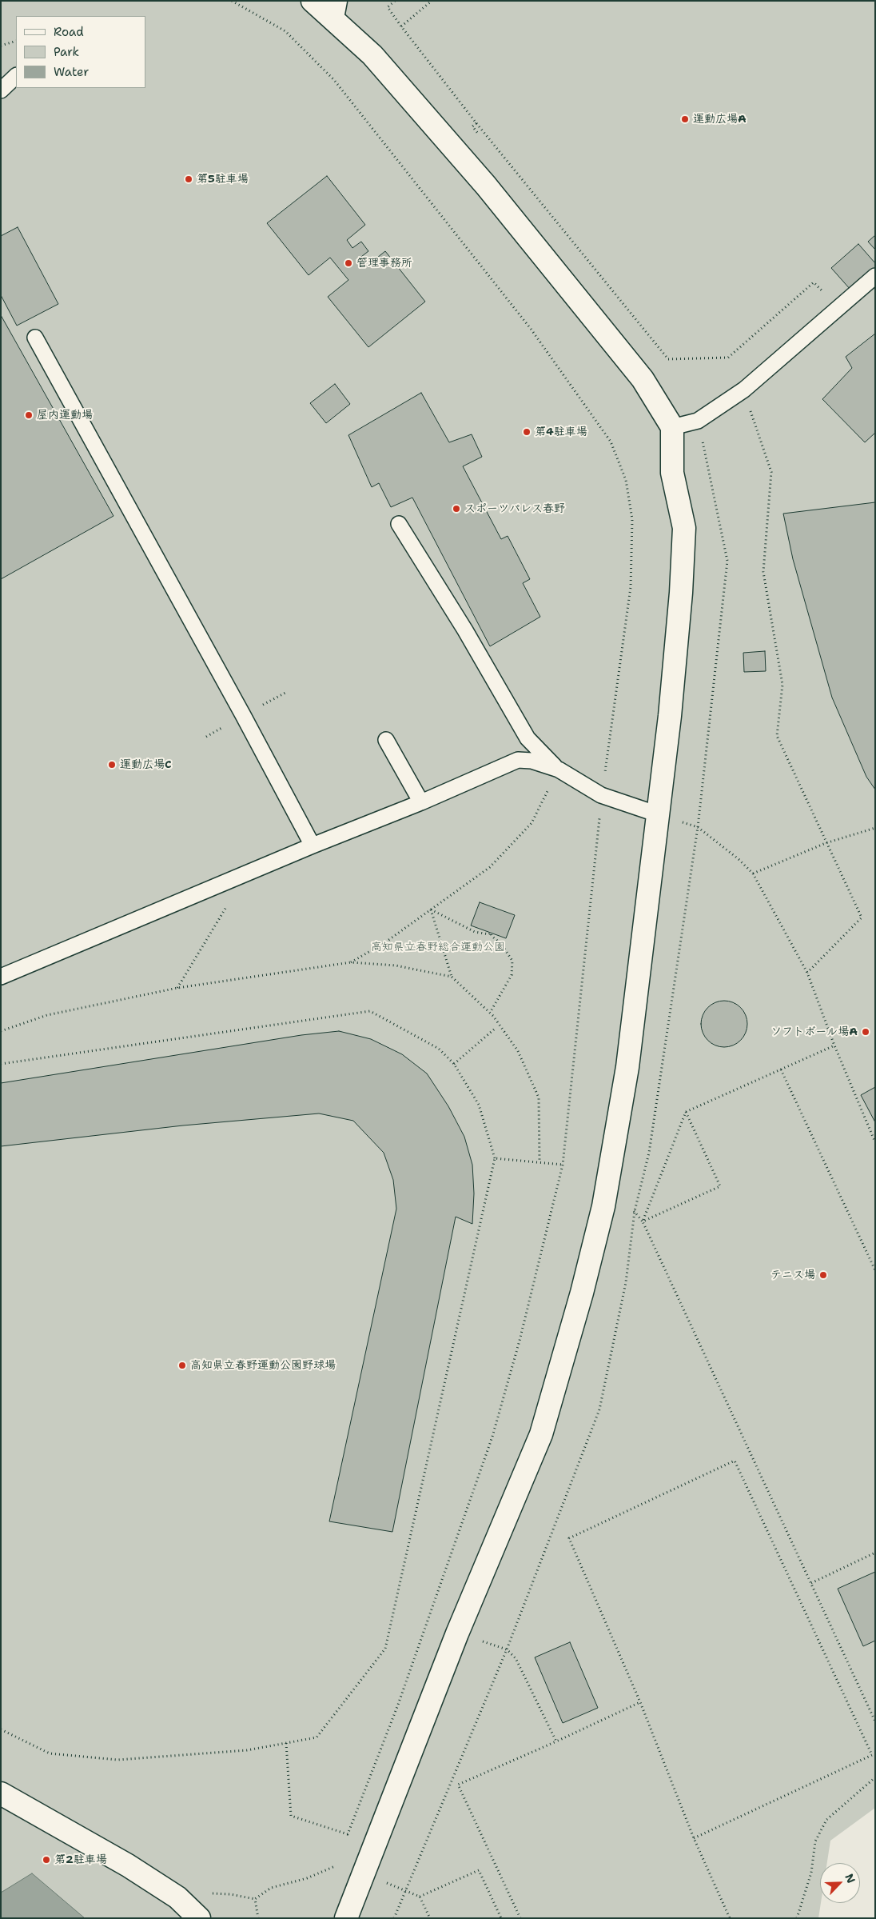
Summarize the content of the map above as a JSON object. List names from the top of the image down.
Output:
{
  "parks": ["高知県立春野総合運動公園"],
  "places": [
    "運動広場A",
    "第5駐車場",
    "管理事務所",
    "屋内運動場",
    "第4駐車場",
    "スポーツパレス春野",
    "運動広場C",
    "ソフトボール場A",
    "テニス場",
    "高知県立春野運動公園野球場",
    "第2駐車場"
  ],
  "legend": ["Road", "Park", "Water"],
  "north": "top right"
}
